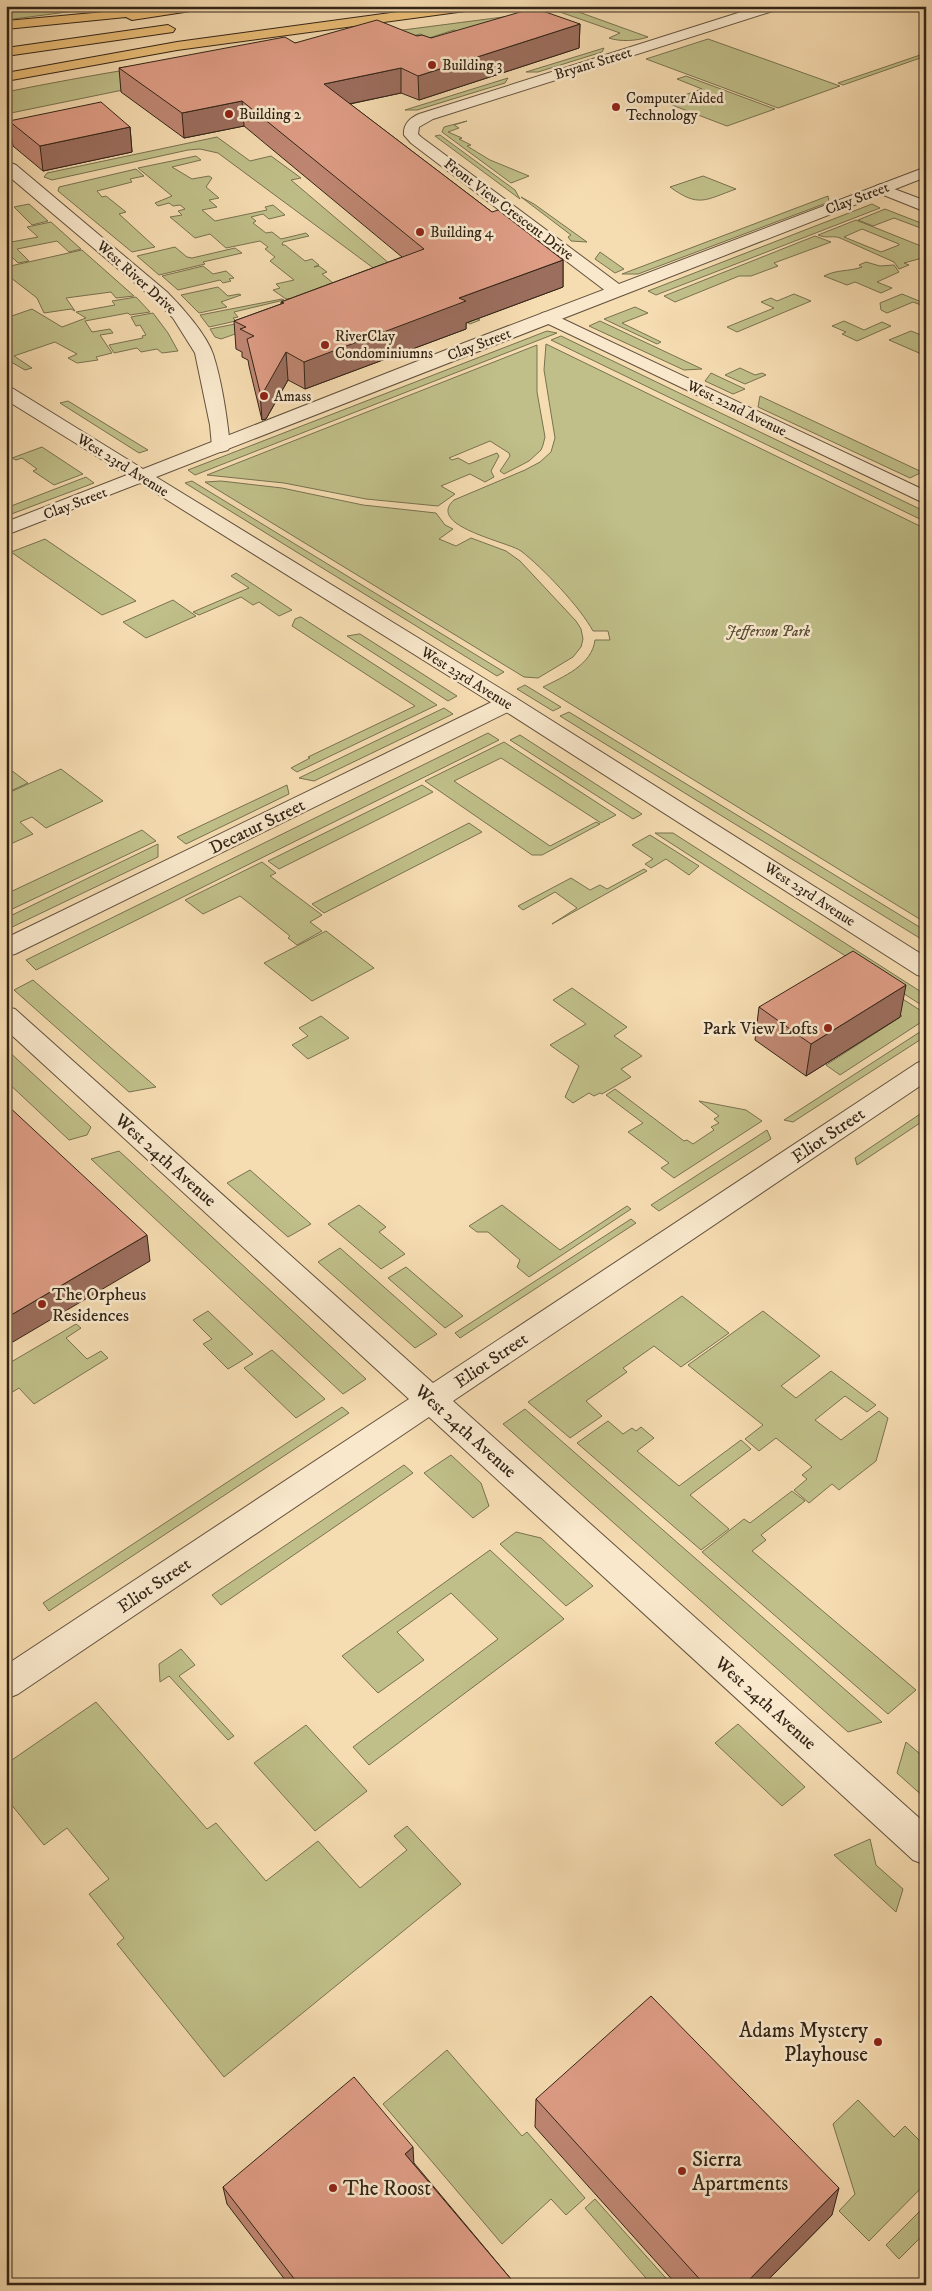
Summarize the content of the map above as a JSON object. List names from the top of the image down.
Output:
{
  "streets": {
    "street": [
      "Bryant Street",
      "Clay Street",
      "Front View Crescent Drive",
      "West River Drive",
      "West 22nd Avenue",
      "West 23rd Avenue",
      "Decatur Street",
      "Eliot Street",
      "West 24th Avenue"
    ]
  },
  "crossings": [
    ["Bryant Street", "Front View Crescent Drive"],
    ["Clay Street", "Front View Crescent Drive"],
    ["Clay Street", "West River Drive"],
    ["Clay Street", "West 22nd Avenue"],
    ["Clay Street", "West 23rd Avenue"],
    ["West 23rd Avenue", "Decatur Street"],
    ["Eliot Street", "West 24th Avenue"]
  ],
  "parks": ["Jefferson Park"],
  "places": [
    "Building 3",
    "Computer Aided Technology",
    "Building 2",
    "Building 4",
    "RiverClay Condominiumns",
    "Amass",
    "Park View Lofts",
    "The Orpheus Residences",
    "Adams Mystery Playhouse",
    "Sierra Apartments",
    "The Roost"
  ]
}
